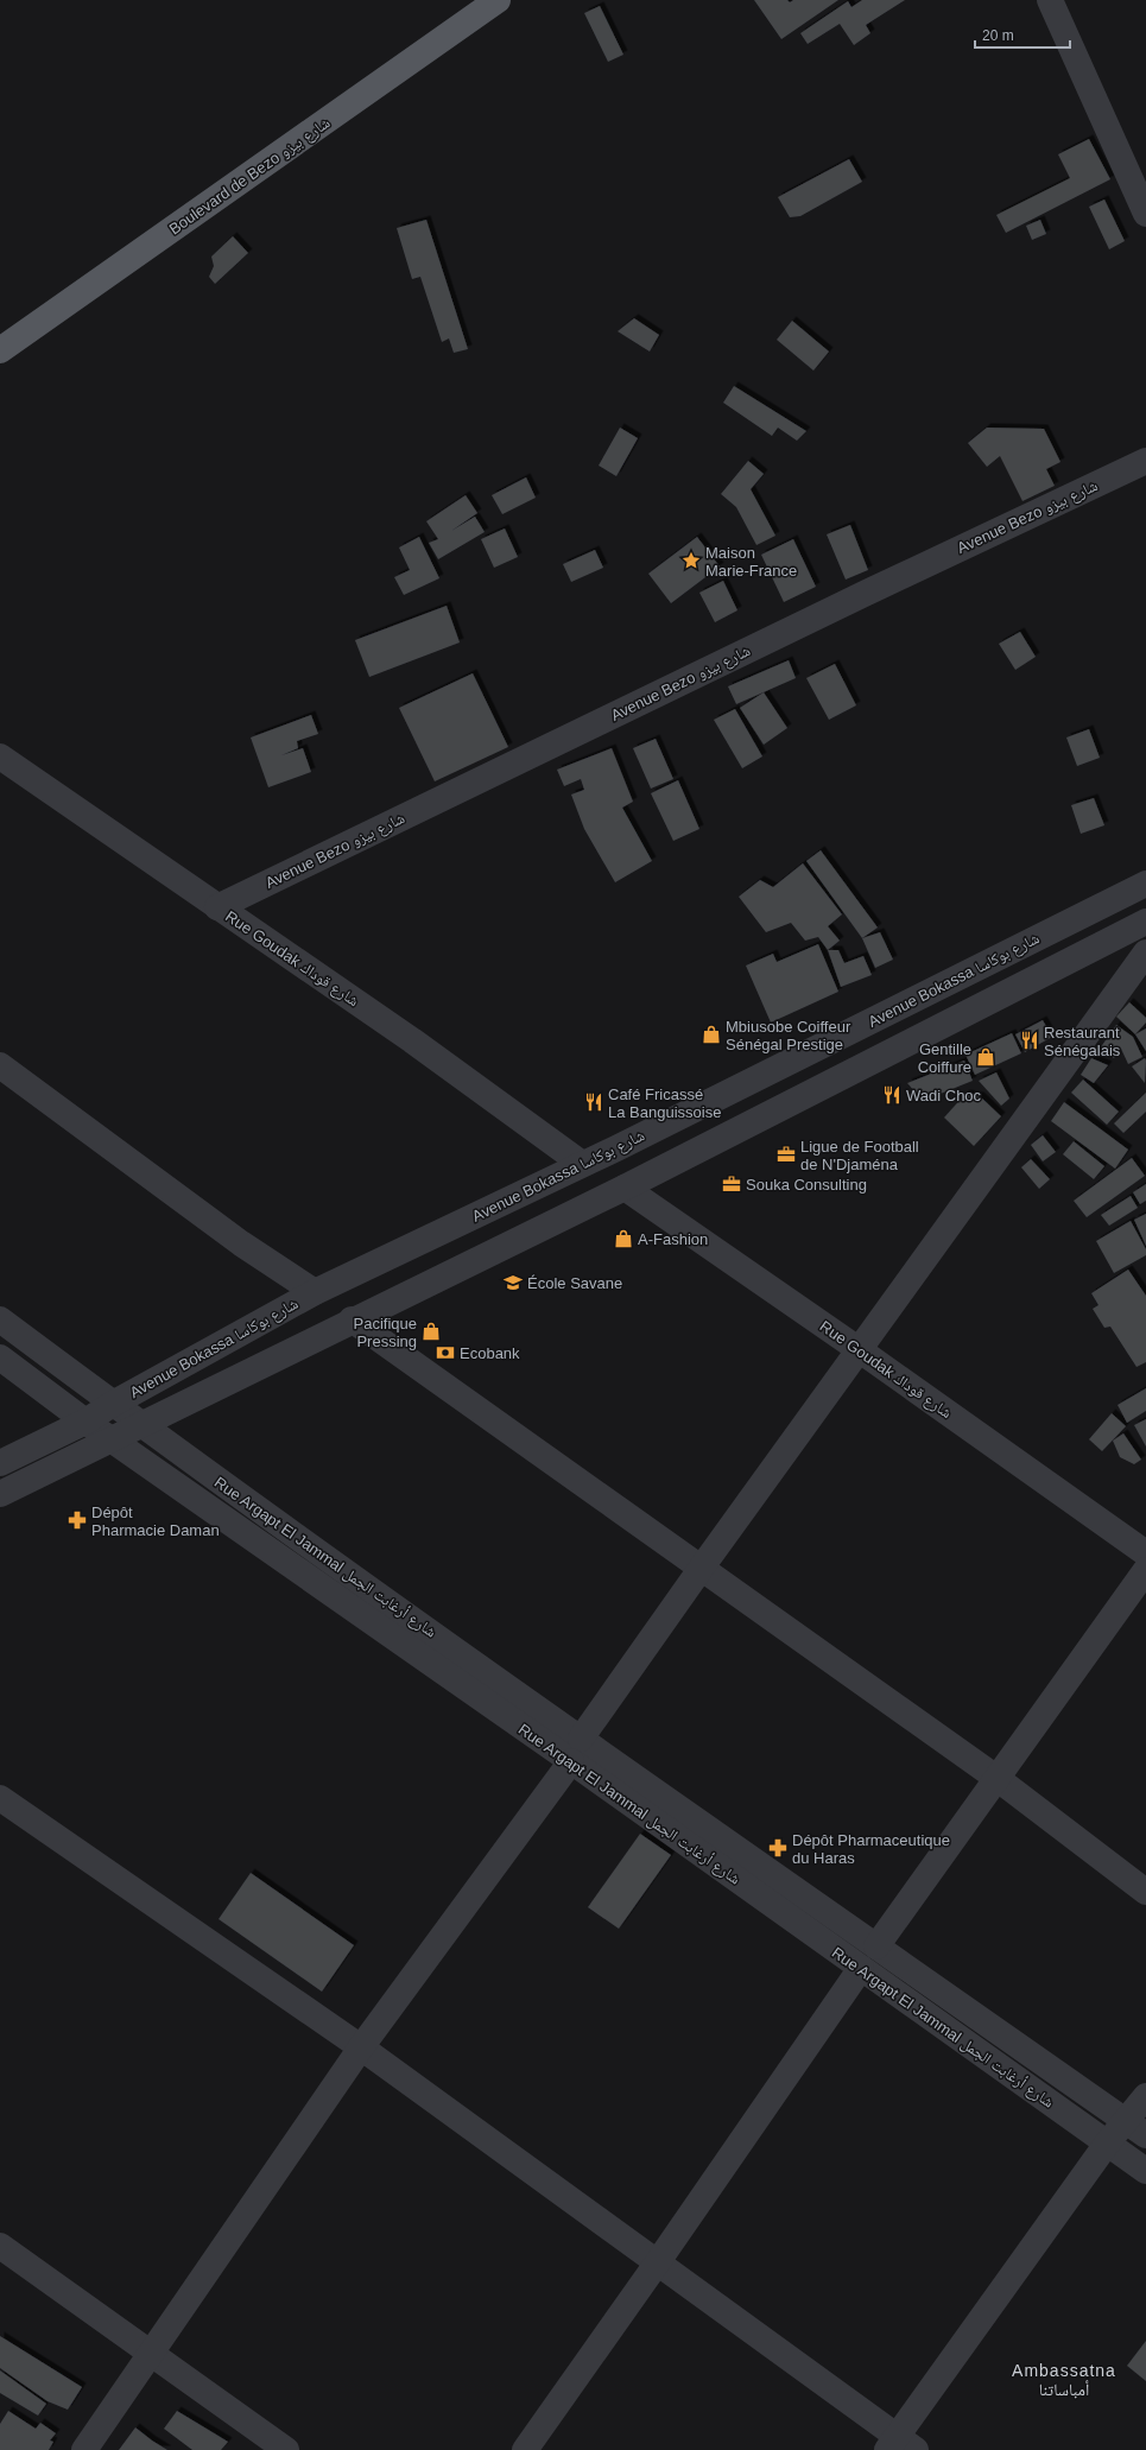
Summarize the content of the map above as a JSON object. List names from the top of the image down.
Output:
{
  "streets": {
    "main road": ["Boulevard de Bezo شارع بيزو"],
    "street": [
      "Avenue Bezo شارع بيزو",
      "Rue Goudak شارع قوداك",
      "Avenue Bokassa شارع بوكاسا",
      "Rue Argapt El Jammal شارع أرغابت الجمل"
    ]
  },
  "crossings": [
    ["Avenue Bezo شارع بيزو", "Rue Goudak شارع قوداك"],
    ["Rue Goudak شارع قوداك", "Avenue Bokassa شارع بوكاسا"],
    ["Avenue Bokassa شارع بوكاسا", "Rue Argapt El Jammal شارع أرغابت الجمل"]
  ],
  "districts": ["Ambassatna أمباساتنا"],
  "places": {
    "place": ["Maison Marie-France"],
    "shop": [
      "Mbiusobe Coiffeur Sénégal Prestige",
      "Gentille Coiffure",
      "A-Fashion",
      "Pacifique Pressing"
    ],
    "restaurant": ["Restaurant Sénégalais", "Wadi Choc", "Café Fricassé La Banguissoise"],
    "office": ["Ligue de Football de N'Djaména", "Souka Consulting"],
    "school or university": ["École Savane"],
    "bank": ["Ecobank"],
    "pharmacy": ["Dépôt Pharmacie Daman", "Dépôt Pharmaceutique du Haras"]
  },
  "scale_bar": "20 m"
}
